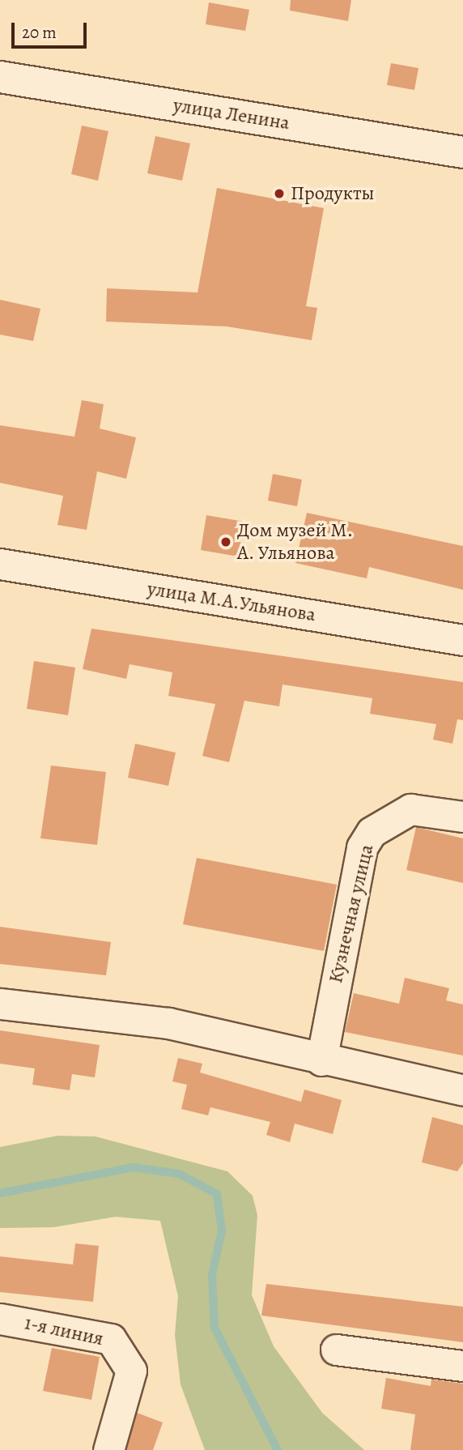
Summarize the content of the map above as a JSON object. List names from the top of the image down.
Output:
{
  "streets": {
    "main road": ["улица Ленина"],
    "street": ["улица М.А.Ульянова", "Кузнечная улица", "1-я линия"]
  },
  "places": ["Продукты", "Дом музей М. А. Ульянова"],
  "scale_bar": "20 m"
}
